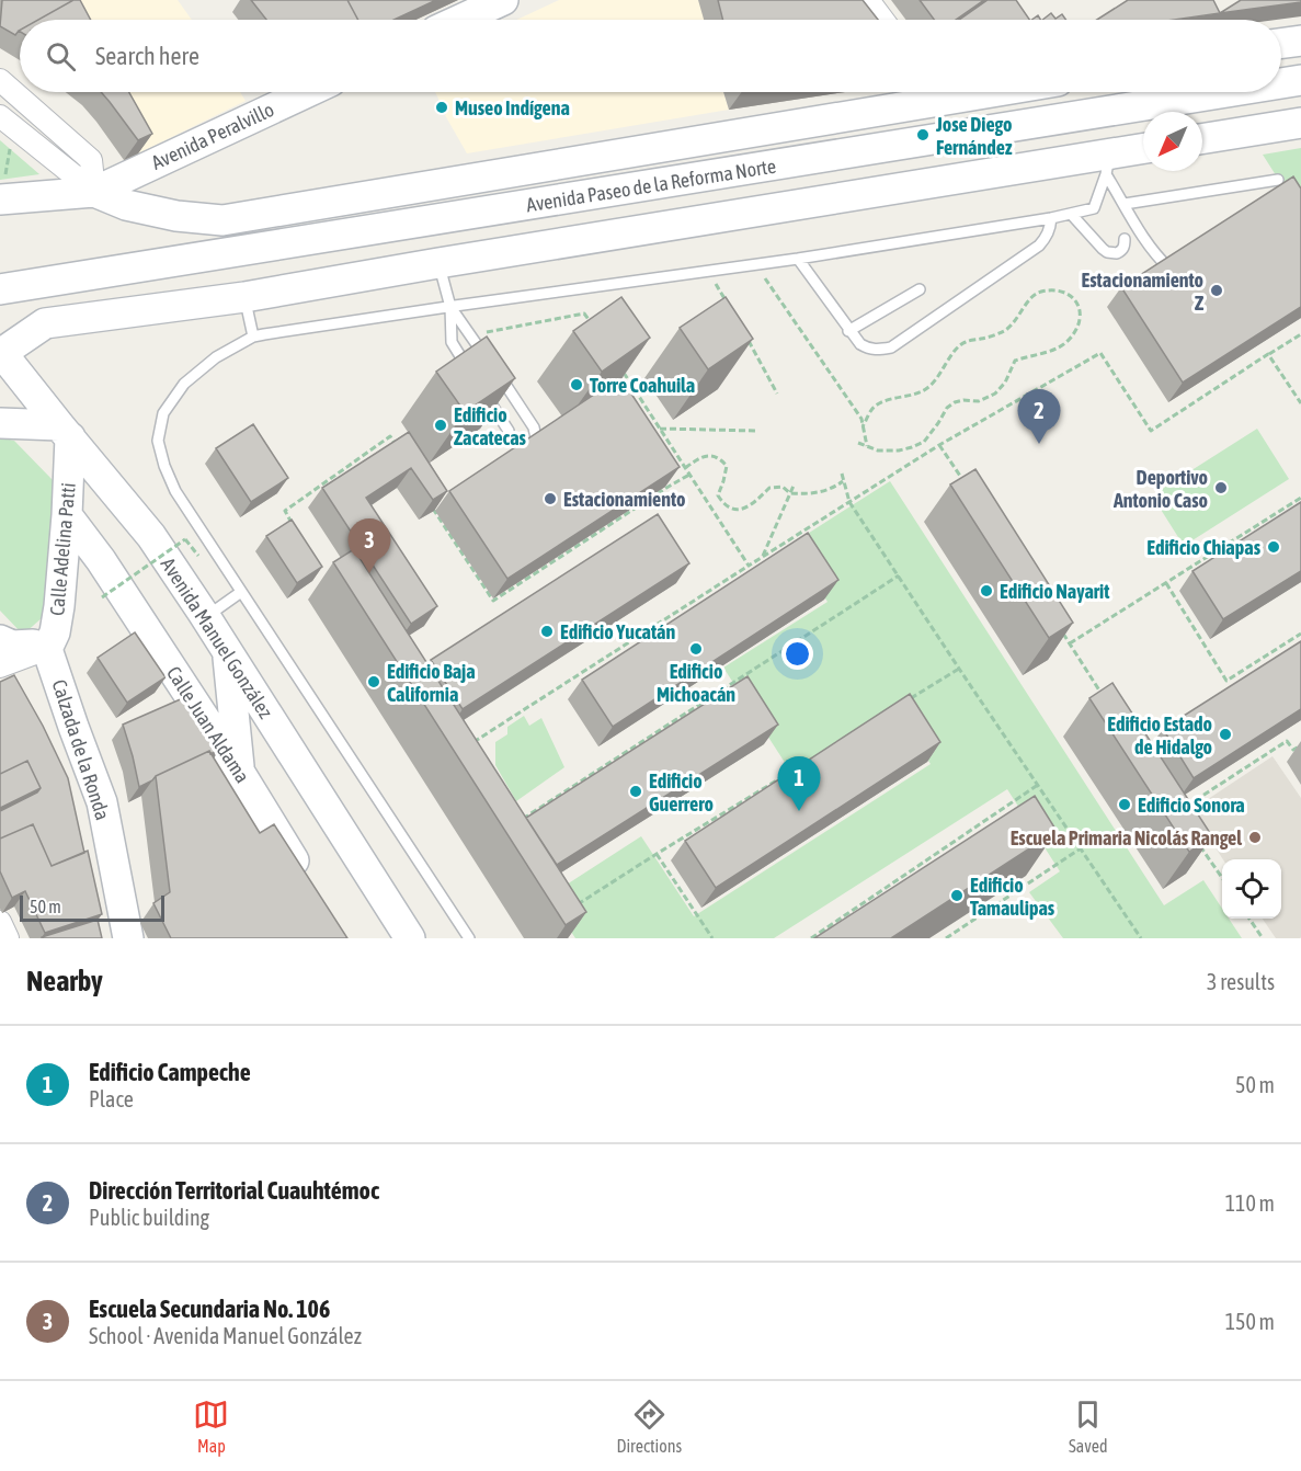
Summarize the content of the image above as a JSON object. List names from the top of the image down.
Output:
{
  "streets": {
    "main road": [
      "Avenida Peralvillo",
      "Avenida Paseo de la Reforma Norte",
      "Calle Adelina Patti",
      "Avenida Manuel González",
      "Calle Juan Aldama",
      "Calzada de la Ronda"
    ]
  },
  "crossings": [
    ["Avenida Peralvillo", "Avenida Paseo de la Reforma Norte"],
    ["Calle Adelina Patti", "Avenida Manuel González"],
    ["Calle Adelina Patti", "Calle Juan Aldama"],
    ["Calle Adelina Patti", "Calzada de la Ronda"]
  ],
  "places": [
    "Museo Indígena",
    "Jose Diego Fernández",
    "Estacionamiento Z",
    "Torre Coahuila",
    "Edificio Zacatecas",
    "Deportivo Antonio Caso",
    "Estacionamiento",
    "Edificio Chiapas",
    "Edificio Nayarit",
    "Edificio Yucatán",
    "Edificio Michoacán",
    "Edificio Baja California",
    "Edificio Estado de Hidalgo",
    "Edificio Guerrero",
    "Edificio Sonora",
    "Escuela Primaria Nicolás Rangel",
    "Edificio Tamaulipas"
  ],
  "scale_bar": "50 m",
  "north": "bottom left",
  "page": {
    "search": "Search here",
    "pins": ["2", "3", "1"],
    "scale": "50 m",
    "heading": ["Nearby", "3 results"],
    "list": [
      {
        "mark": "1",
        "name": "Edificio Campeche",
        "note": "Place",
        "value": "50 m"
      },
      {
        "mark": "2",
        "name": "Dirección Territorial Cuauhtémoc",
        "note": "Public building",
        "value": "110 m"
      },
      {
        "mark": "3",
        "name": "Escuela Secundaria No. 106",
        "note": "School · Avenida Manuel González",
        "value": "150 m"
      }
    ],
    "nav": ["Map", "Directions", "Saved"]
  }
}
